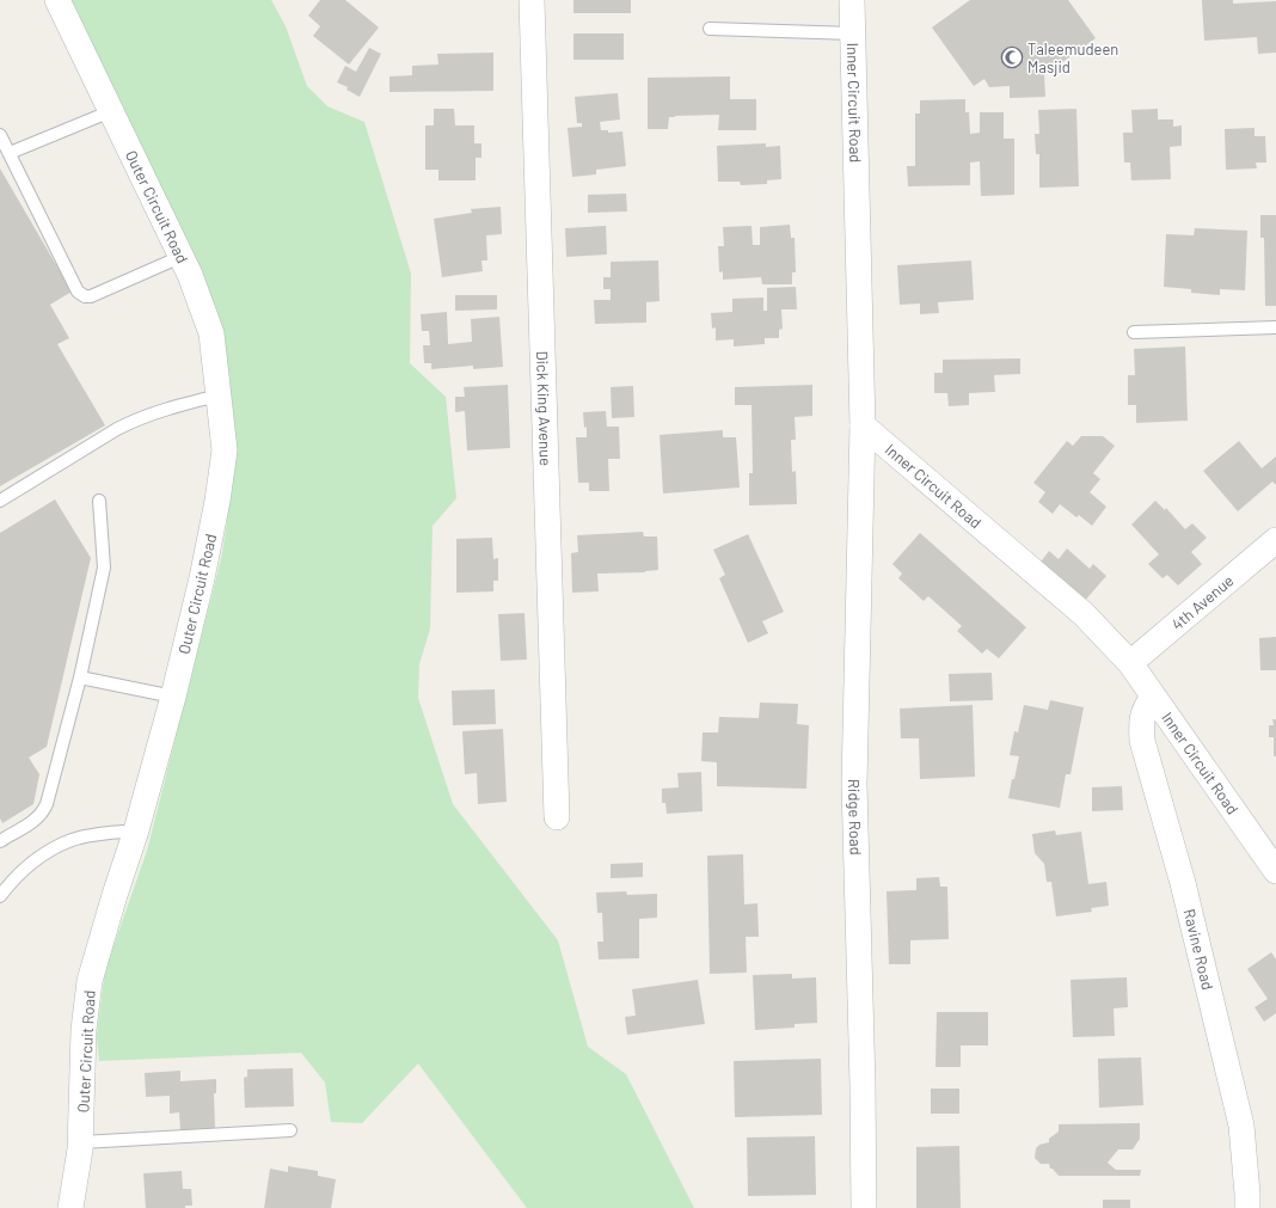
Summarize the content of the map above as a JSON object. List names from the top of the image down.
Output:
{
  "streets": {
    "street": [
      "Inner Circuit Road",
      "Outer Circuit Road",
      "Dick King Avenue",
      "4th Avenue",
      "Ridge Road",
      "Ravine Road"
    ]
  },
  "crossings": [
    ["Inner Circuit Road", "4th Avenue"],
    ["Inner Circuit Road", "Ridge Road"],
    ["Inner Circuit Road", "Ravine Road"]
  ],
  "places": {
    "mosque": ["Taleemudeen Masjid"]
  }
}
